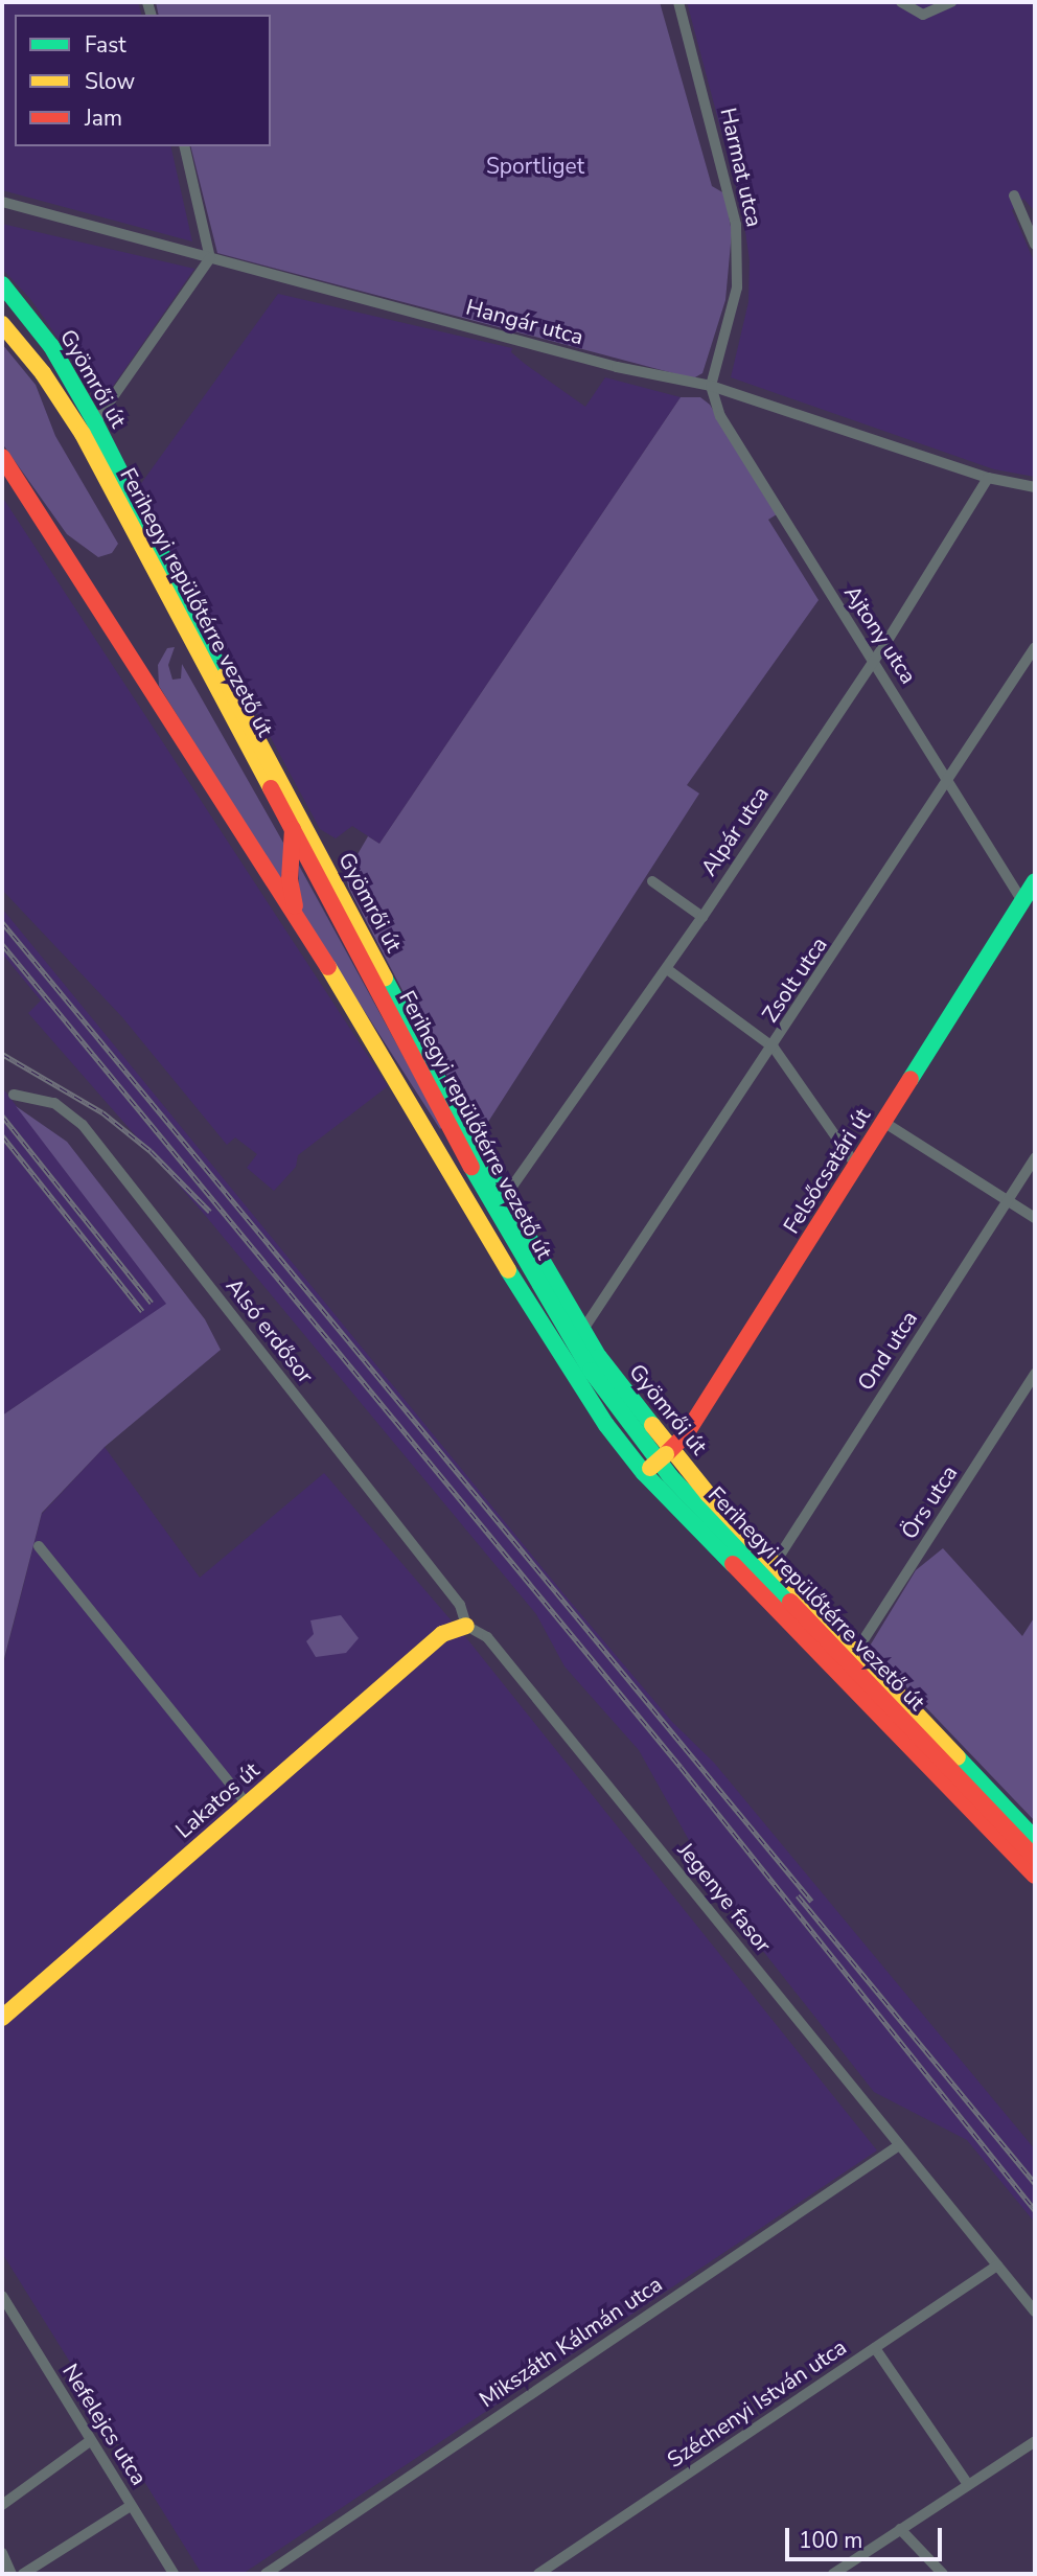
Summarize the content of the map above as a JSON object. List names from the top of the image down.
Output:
{
  "streets": {
    "street": [
      "Harmat utca",
      "Hangár utca",
      "Gyömrői út",
      "Ferihegyi repülőtérre vezető út",
      "Ajtony utca",
      "Alpár utca",
      "Zsolt utca",
      "Felsőcsatári út",
      "Alsó erdősor",
      "Ond utca",
      "Örs utca",
      "Lakatos út",
      "Jegenye fasor",
      "Mikszáth Kálmán utca",
      "Széchenyi István utca",
      "Nefelejcs utca"
    ]
  },
  "crossings": [
    ["Harmat utca", "Hangár utca"],
    ["Harmat utca", "Ajtony utca"],
    ["Hangár utca", "Ajtony utca"],
    ["Hangár utca", "Alpár utca"],
    ["Gyömrői út", "Alpár utca"],
    ["Gyömrői út", "Zsolt utca"],
    ["Gyömrői út", "Felsőcsatári út"],
    ["Gyömrői út", "Ond utca"],
    ["Gyömrői út", "Örs utca"],
    ["Ajtony utca", "Alpár utca"],
    ["Ajtony utca", "Zsolt utca"],
    ["Ajtony utca", "Felsőcsatári út"],
    ["Alsó erdősor", "Lakatos út"],
    ["Alsó erdősor", "Jegenye fasor"],
    ["Lakatos út", "Jegenye fasor"],
    ["Jegenye fasor", "Mikszáth Kálmán utca"],
    ["Jegenye fasor", "Széchenyi István utca"]
  ],
  "parks": ["Sportliget"],
  "legend": ["Fast", "Slow", "Jam"],
  "scale_bar": "100 m"
}
